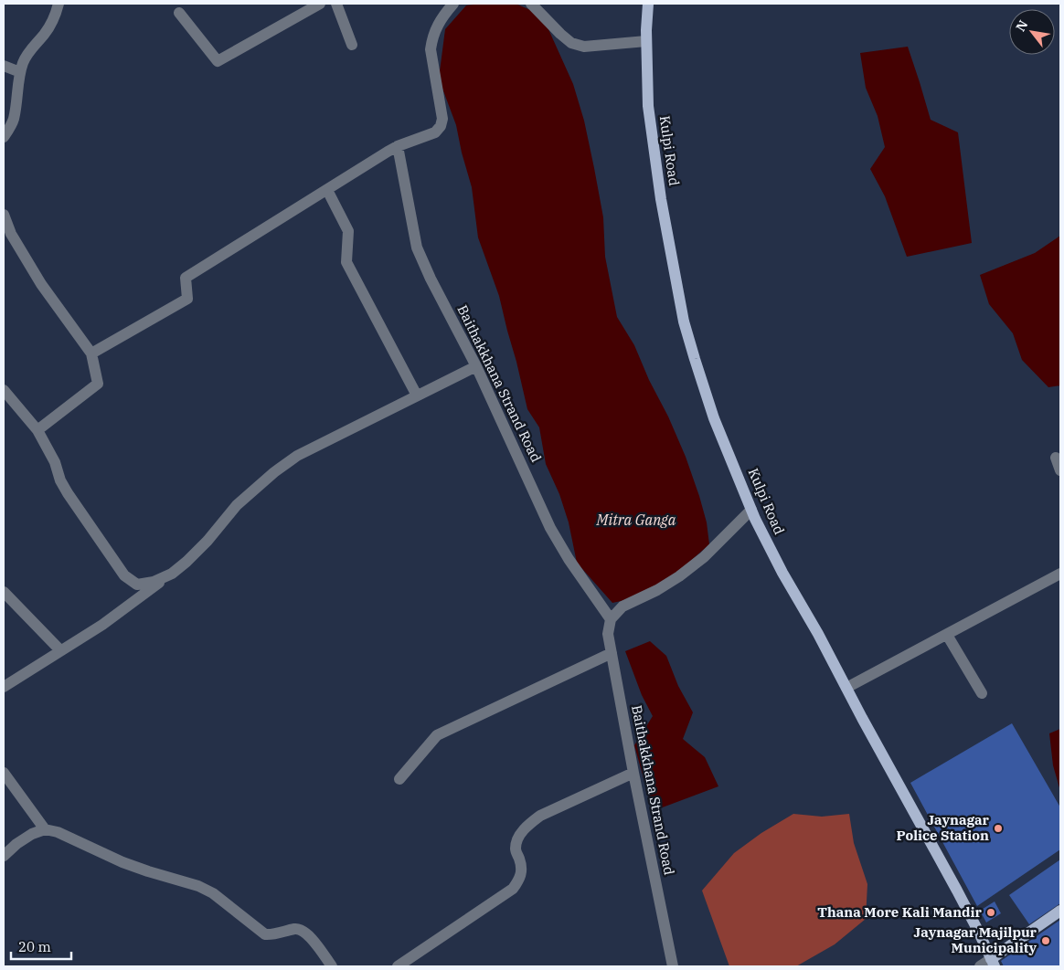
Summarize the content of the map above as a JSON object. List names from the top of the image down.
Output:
{
  "streets": {
    "main road": ["Kulpi Road"],
    "street": ["Baithakkhana Strand Road"]
  },
  "water": ["Mitra Ganga"],
  "places": ["Jaynagar Police Station", "Thana More Kali Mandir", "Jaynagar Majilpur Municipality"],
  "scale_bar": "20 m",
  "north": "top left"
}
